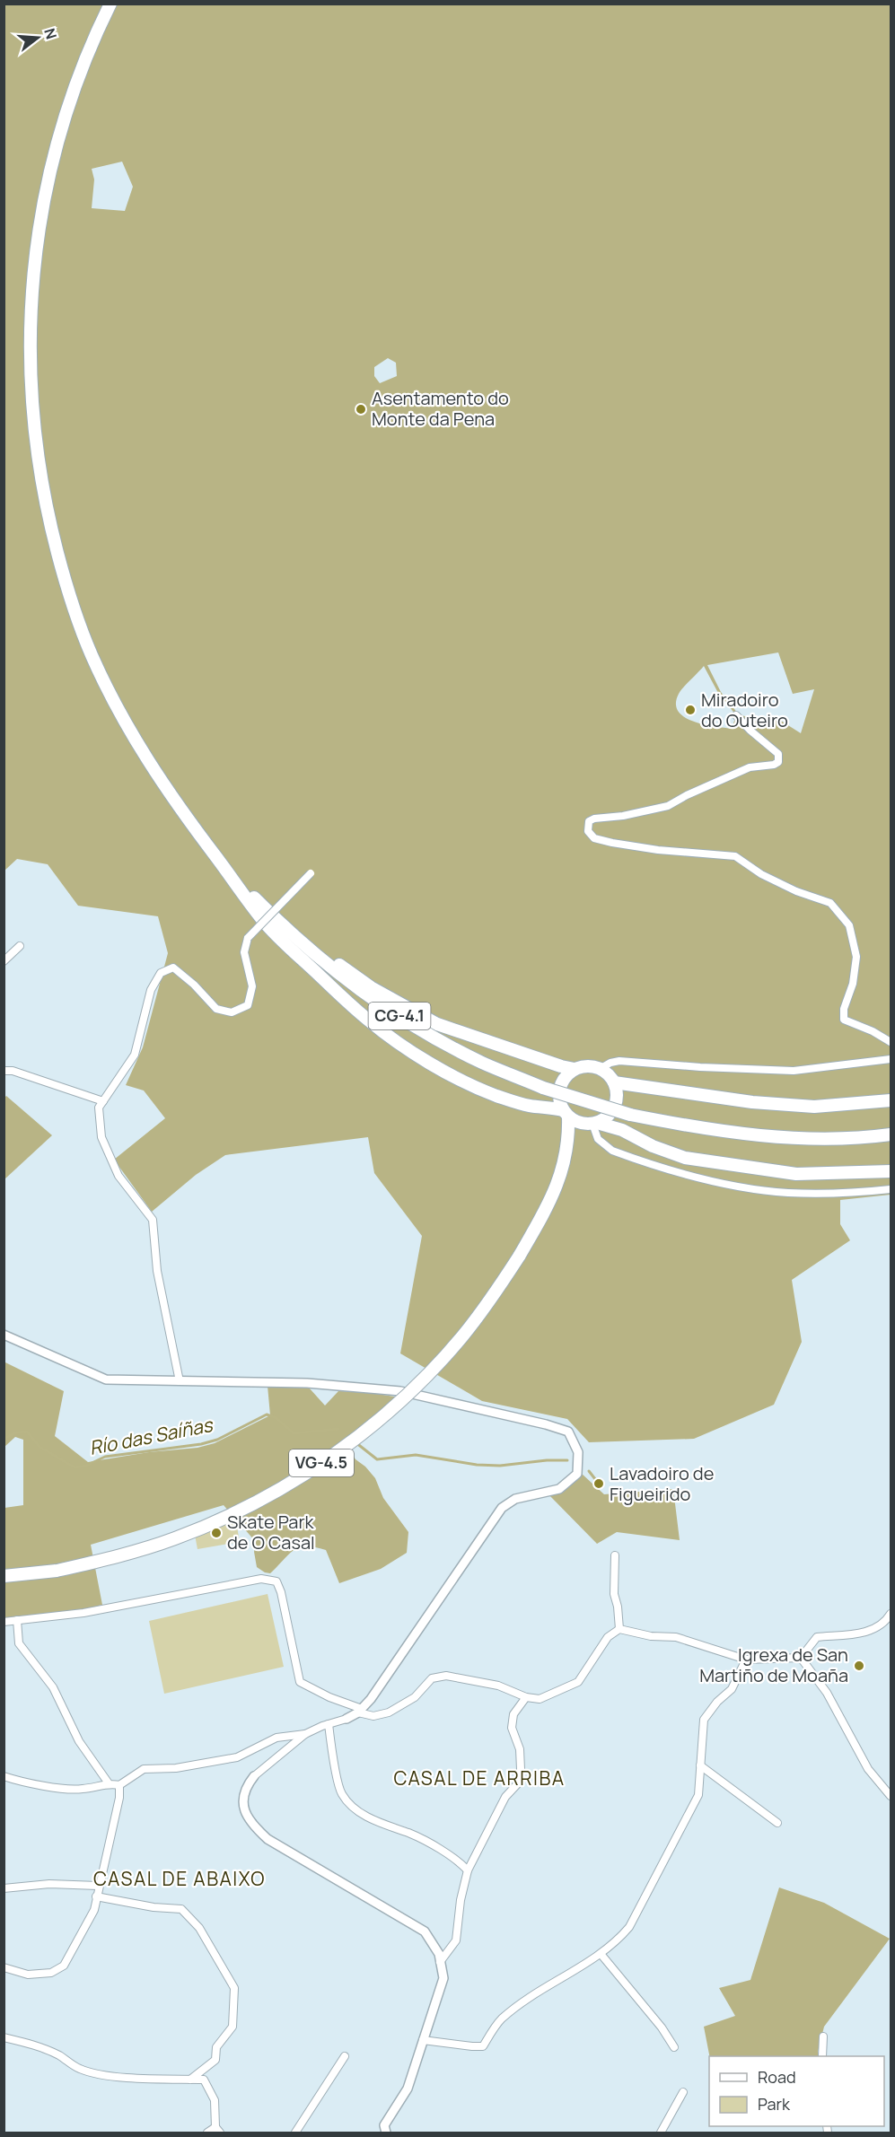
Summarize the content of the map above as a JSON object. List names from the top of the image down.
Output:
{
  "streets": {
    "highway": ["CG-4.1", "VG-4.5"]
  },
  "districts": ["CASAL DE ARRIBA", "CASAL DE ABAIXO"],
  "water": ["Río das Saíñas"],
  "places": [
    "Asentamento do Monte da Pena",
    "Miradoiro do Outeiro",
    "Lavadoiro de Figueirido",
    "Skate Park de O Casal",
    "Igrexa de San Martiño de Moaña"
  ],
  "legend": ["Road", "Park"],
  "north": "right"
}
